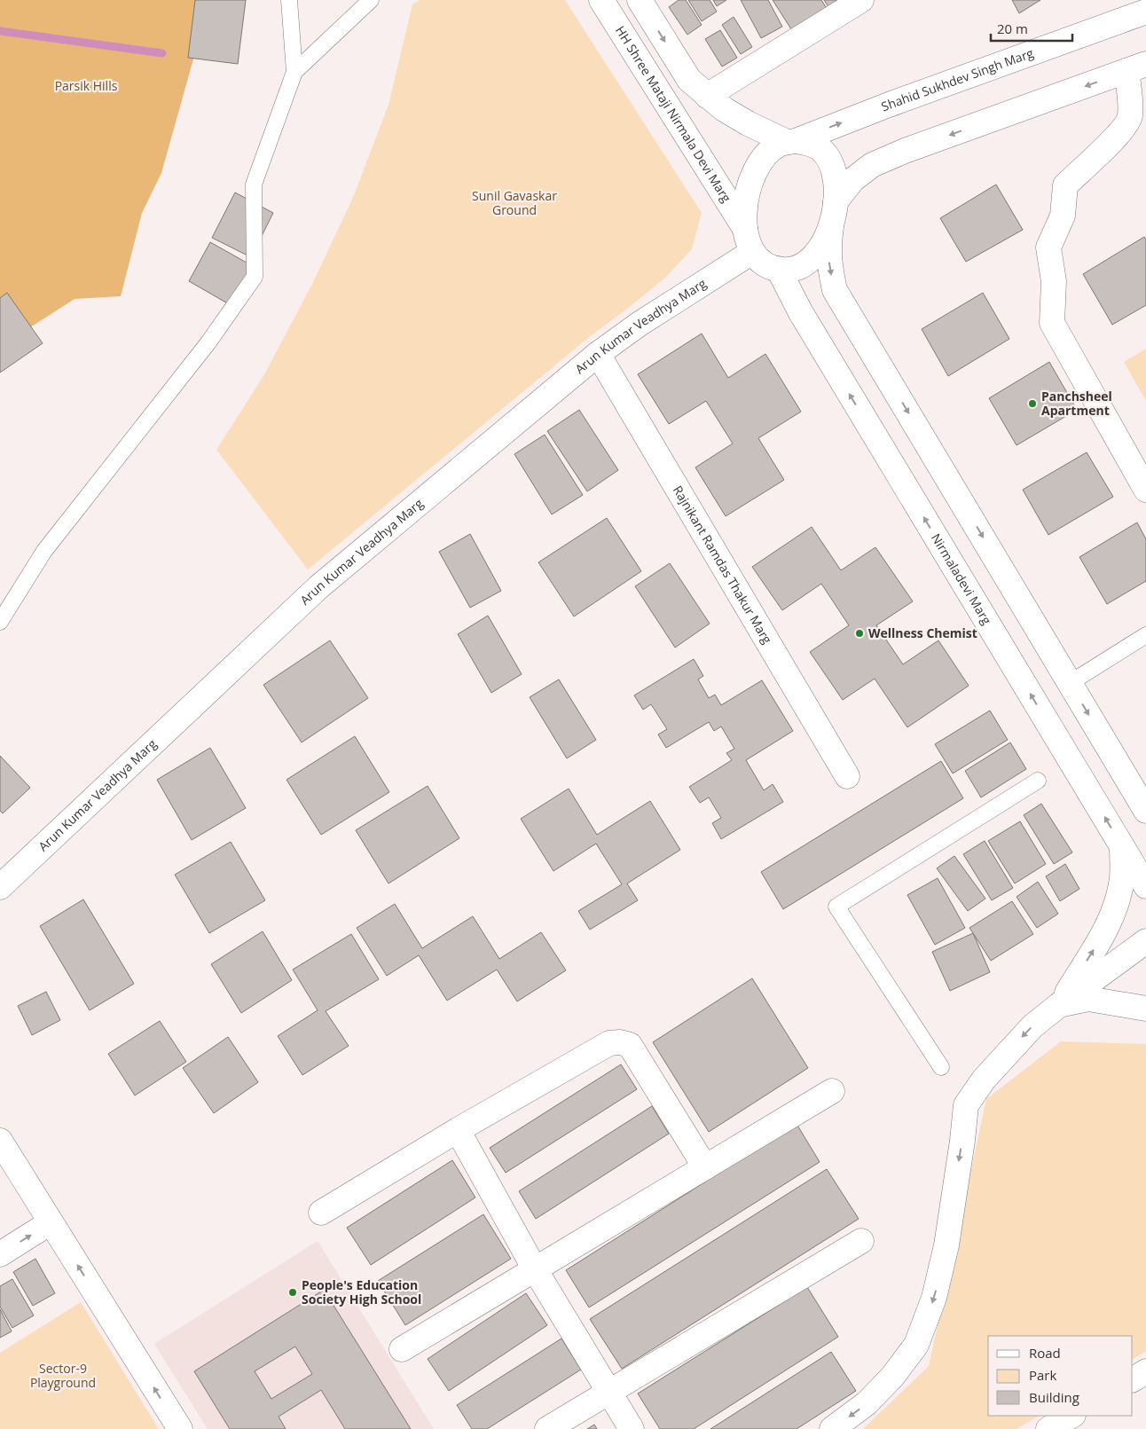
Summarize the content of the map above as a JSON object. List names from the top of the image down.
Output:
{
  "streets": {
    "street": [
      "Shahid Sukhdev Singh Marg",
      "HH Shree Mataji Nirmala Devi Marg",
      "Arun Kumar Veadhya Marg",
      "Rajnikant Ramdas Thakur Marg",
      "Nirmaladevi Marg"
    ]
  },
  "crossings": [
    ["Shahid Sukhdev Singh Marg", "HH Shree Mataji Nirmala Devi Marg"],
    ["Shahid Sukhdev Singh Marg", "Arun Kumar Veadhya Marg"],
    ["Shahid Sukhdev Singh Marg", "Nirmaladevi Marg"],
    ["HH Shree Mataji Nirmala Devi Marg", "Arun Kumar Veadhya Marg"],
    ["HH Shree Mataji Nirmala Devi Marg", "Nirmaladevi Marg"],
    ["Arun Kumar Veadhya Marg", "Rajnikant Ramdas Thakur Marg"],
    ["Arun Kumar Veadhya Marg", "Nirmaladevi Marg"]
  ],
  "parks": ["Parsik Hills", "Sunil Gavaskar Ground", "Sector-9 Playground"],
  "places": ["Panchsheel Apartment", "Wellness Chemist", "People's Education Society High School"],
  "legend": ["Road", "Park", "Building"],
  "scale_bar": "20 m"
}
